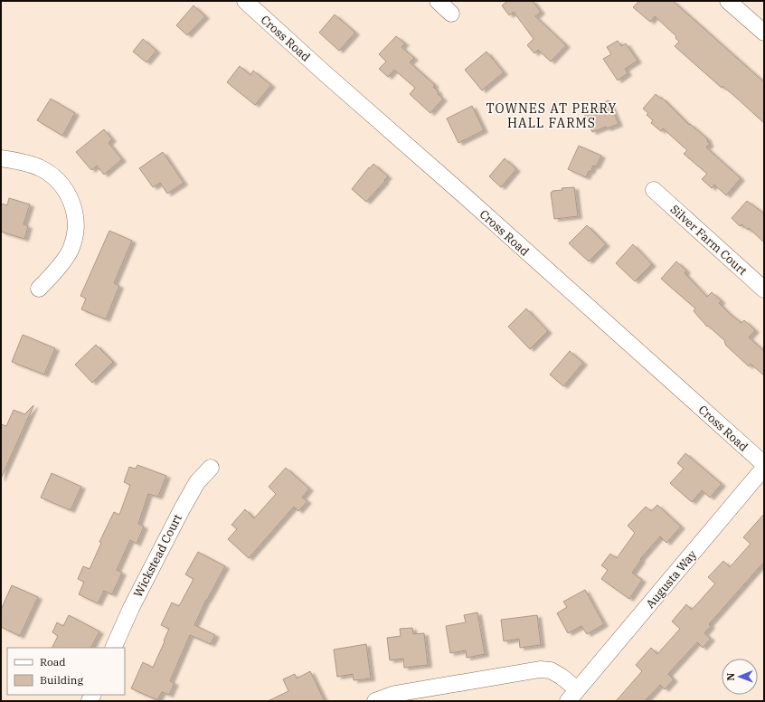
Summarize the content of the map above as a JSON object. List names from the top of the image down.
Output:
{
  "streets": {
    "street": [
      "Cross Road",
      "Silver Farm Court",
      "Wickstead Court",
      "Augusta Way"
    ]
  },
  "districts": ["TOWNES AT PERRY HALL FARMS"],
  "legend": ["Road", "Building"],
  "north": "left"
}
